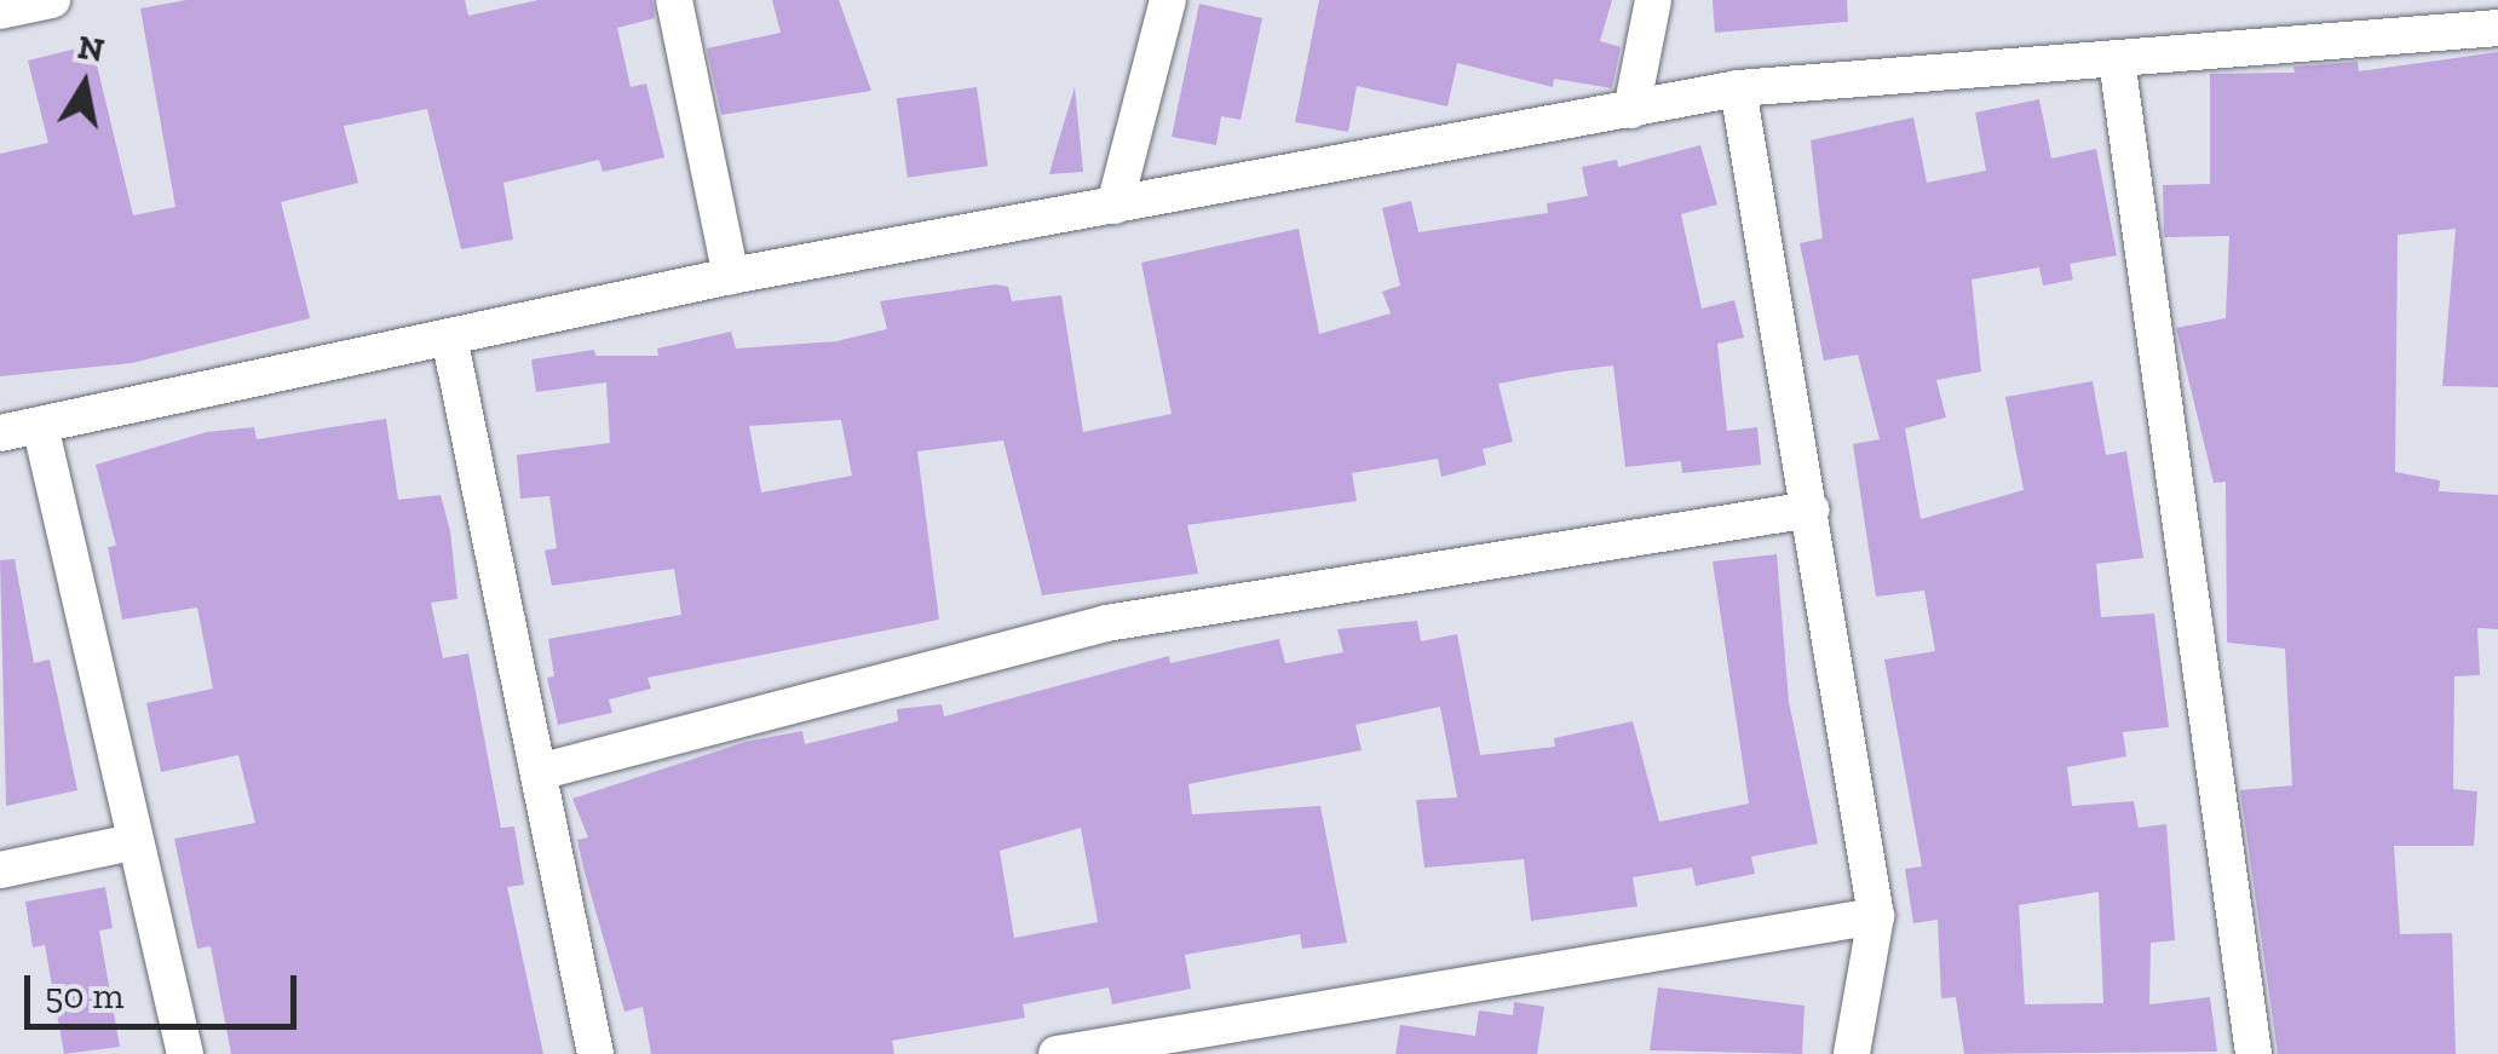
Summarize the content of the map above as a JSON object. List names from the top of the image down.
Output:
{
  "scale_bar": "50 m",
  "north": "top"
}
